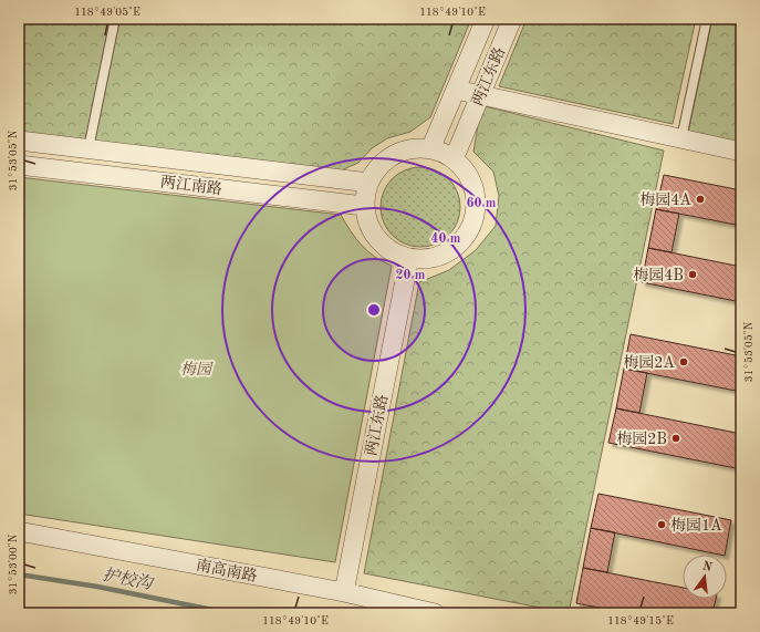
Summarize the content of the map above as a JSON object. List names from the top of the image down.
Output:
{
  "streets": {
    "street": ["两江东路", "两江南路", "南高南路"]
  },
  "crossings": [
    ["两江东路", "两江南路"],
    ["两江东路", "南高南路"]
  ],
  "water": ["护校沟"],
  "parks": ["梅园"],
  "places": [
    "梅园4A",
    "梅园4B",
    "梅园2A",
    "梅园2B",
    "梅园1A"
  ],
  "north": "top",
  "coordinates": [
    "118°49'05\"E",
    "118°49'10\"E",
    "31°53'05\"N",
    "31°53'00\"N",
    "118°49'15\"E"
  ],
  "rings": ["60 m", "40 m", "20 m"]
}
